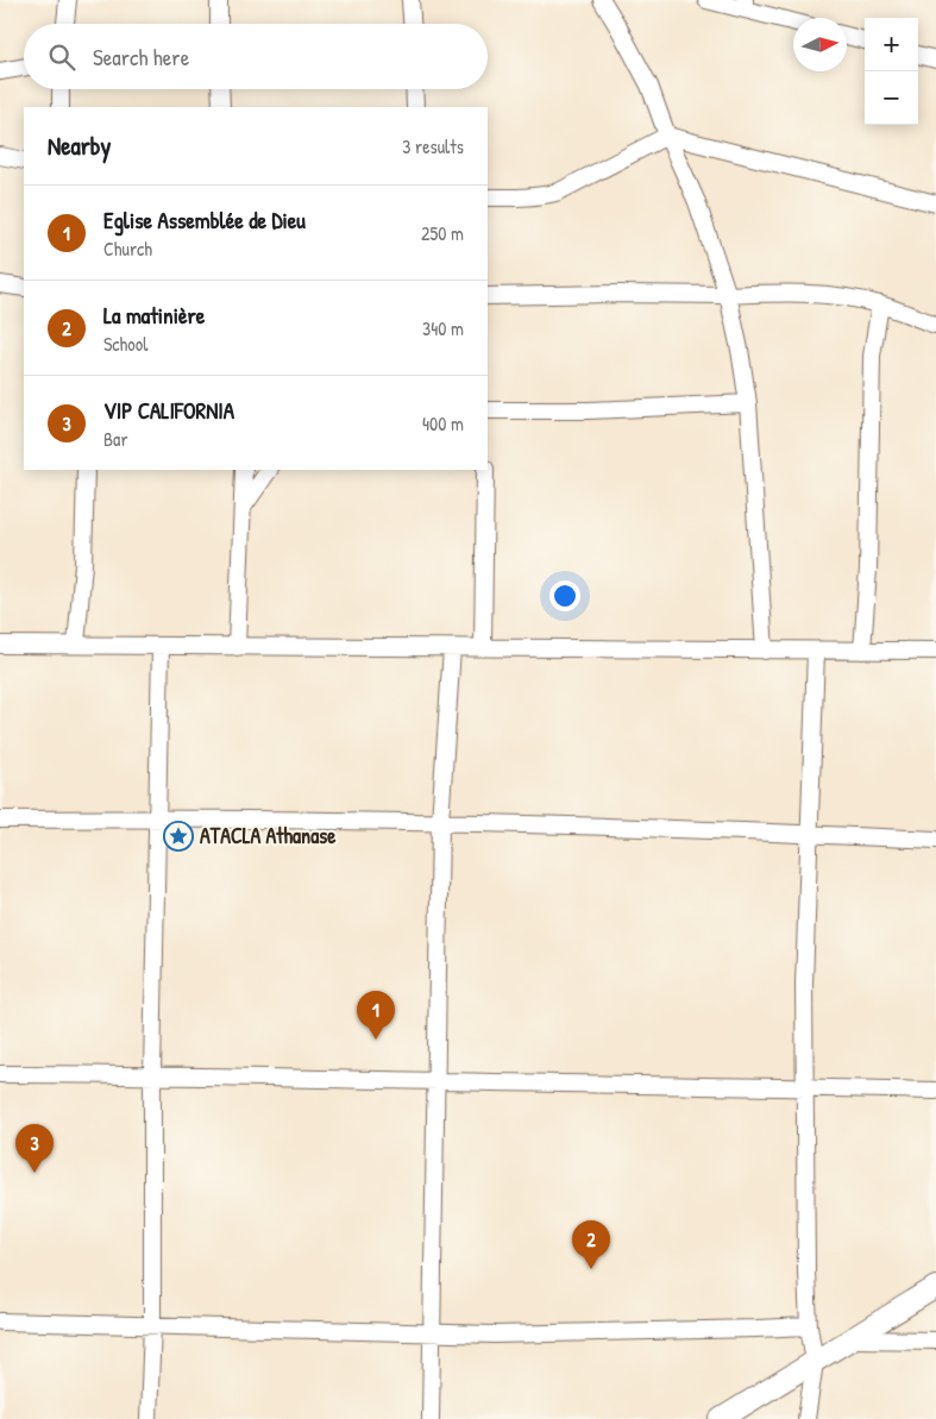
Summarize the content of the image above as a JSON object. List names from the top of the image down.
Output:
{
  "places": {
    "place": ["ATACLA Athanase"]
  },
  "north": "right",
  "page": {
    "map_buttons": ["+", "−"],
    "search": "Search here",
    "heading": ["Nearby", "3 results"],
    "list": [
      {
        "mark": "1",
        "name": "Eglise Assemblée de Dieu",
        "note": "Church",
        "value": "250 m"
      },
      {
        "mark": "2",
        "name": "La matinière",
        "note": "School",
        "value": "340 m"
      },
      {
        "mark": "3",
        "name": "VIP CALIFORNIA",
        "note": "Bar",
        "value": "400 m"
      }
    ],
    "pins": ["1", "3", "2"]
  }
}
